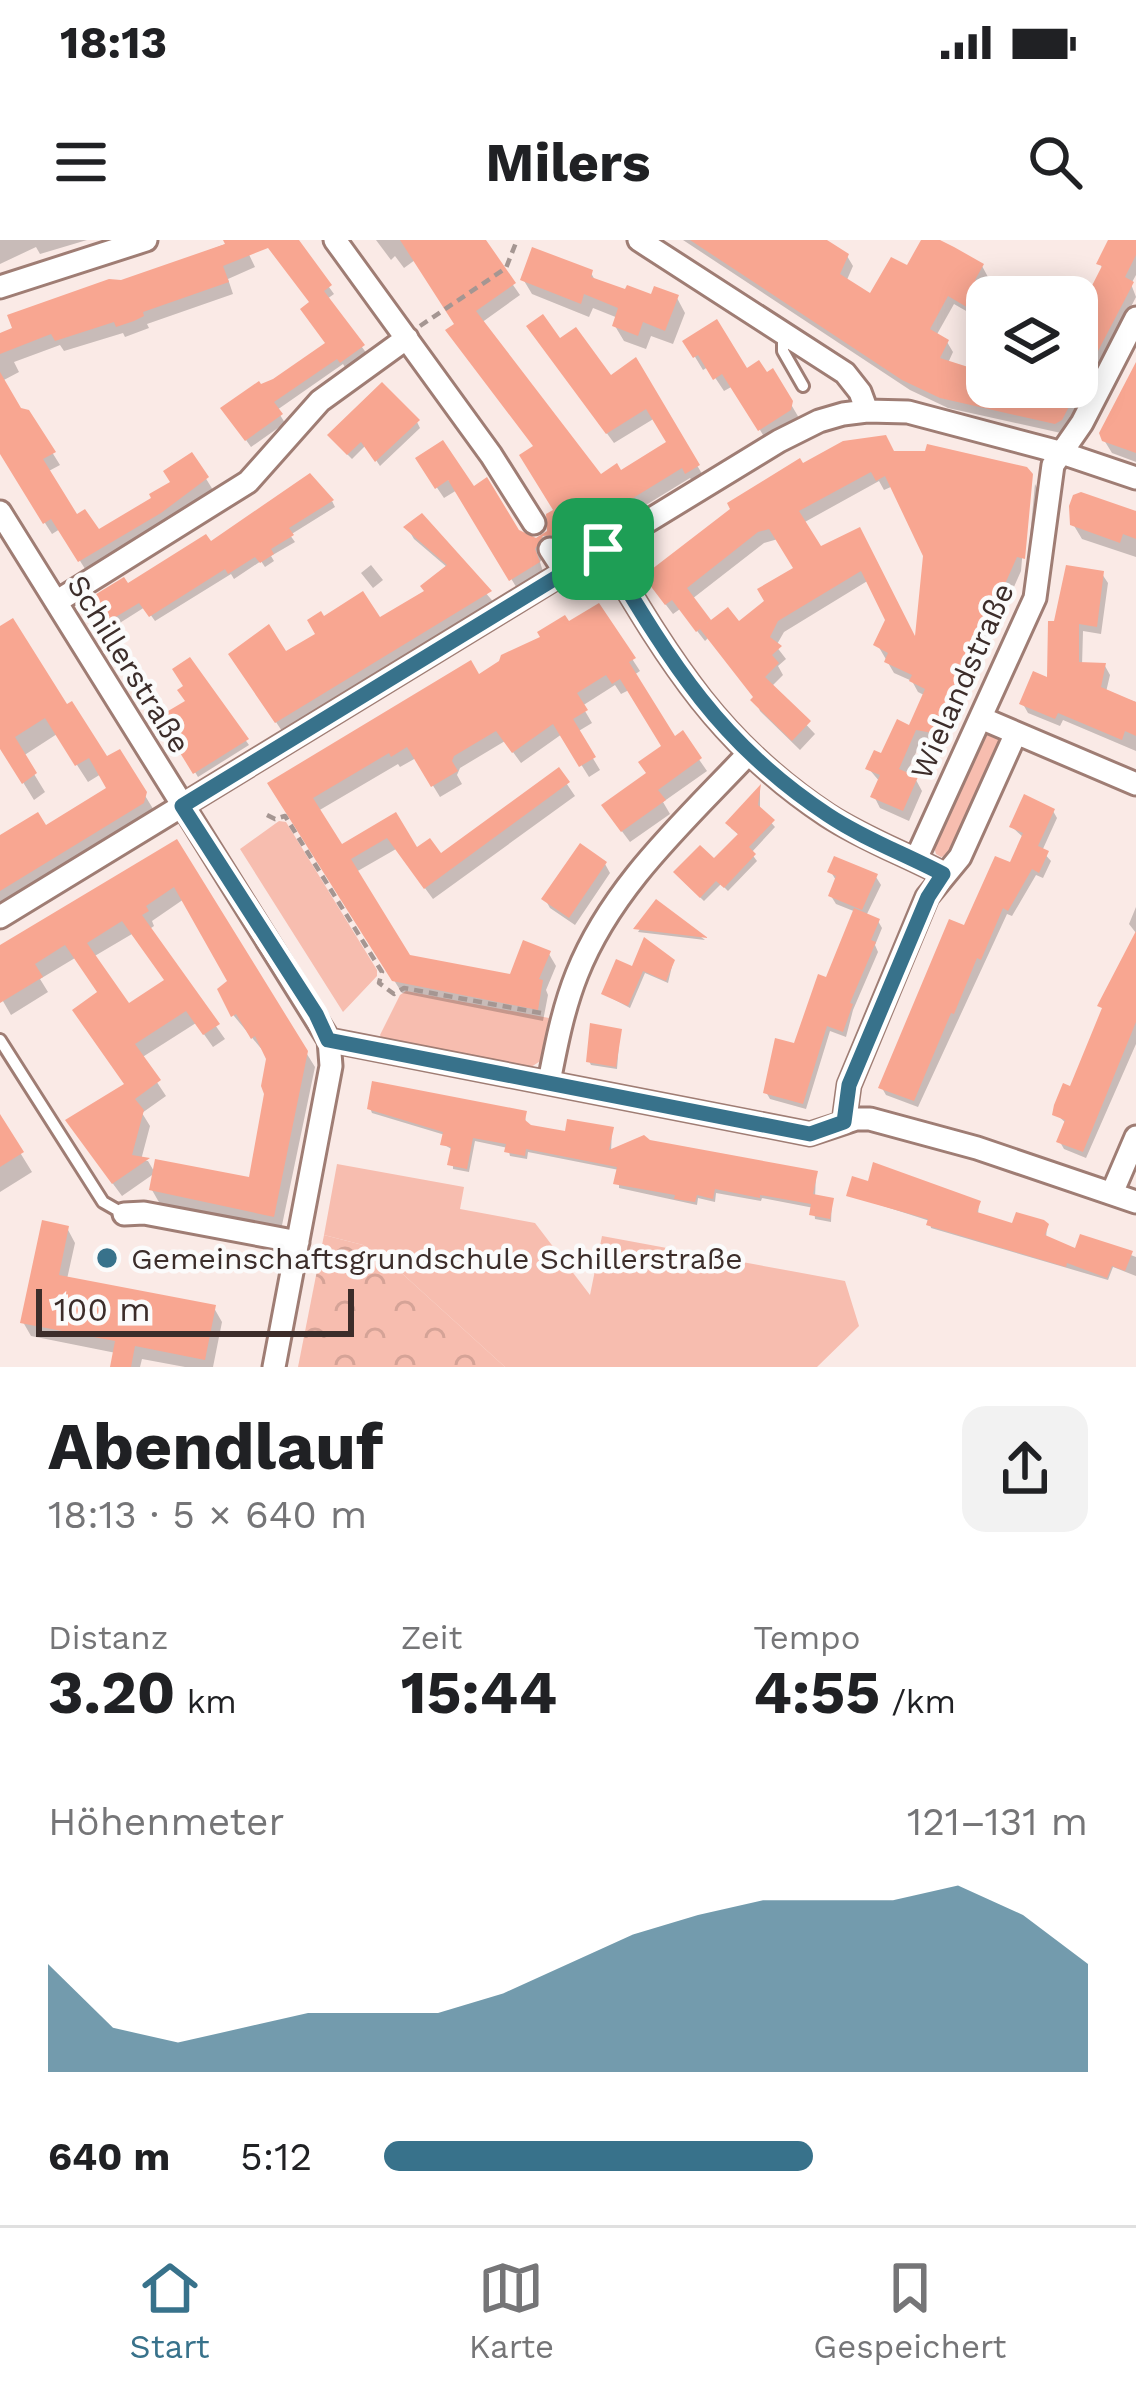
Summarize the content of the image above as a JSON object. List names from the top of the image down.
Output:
{
  "streets": {
    "street": ["Schillerstraße", "Wielandstraße"]
  },
  "places": ["Gemeinschaftsgrundschule Schillerstraße"],
  "scale_bar": "100 m",
  "page": {
    "status": "18:13",
    "header": "Milers",
    "scale": "100 m",
    "heading": ["Abendlauf", "18:13 · 5 × 640 m"],
    "stats": [
      ["Distanz", "3.20 km"],
      ["Zeit", "15:44"],
      ["Tempo", "4:55 /km"]
    ],
    "chart": ["Höhenmeter", "121–131 m"],
    "list": [
      {
        "name": "640 m",
        "note": "5:12"
      }
    ],
    "tabs": ["Start", "Karte", "Gespeichert"]
  }
}
